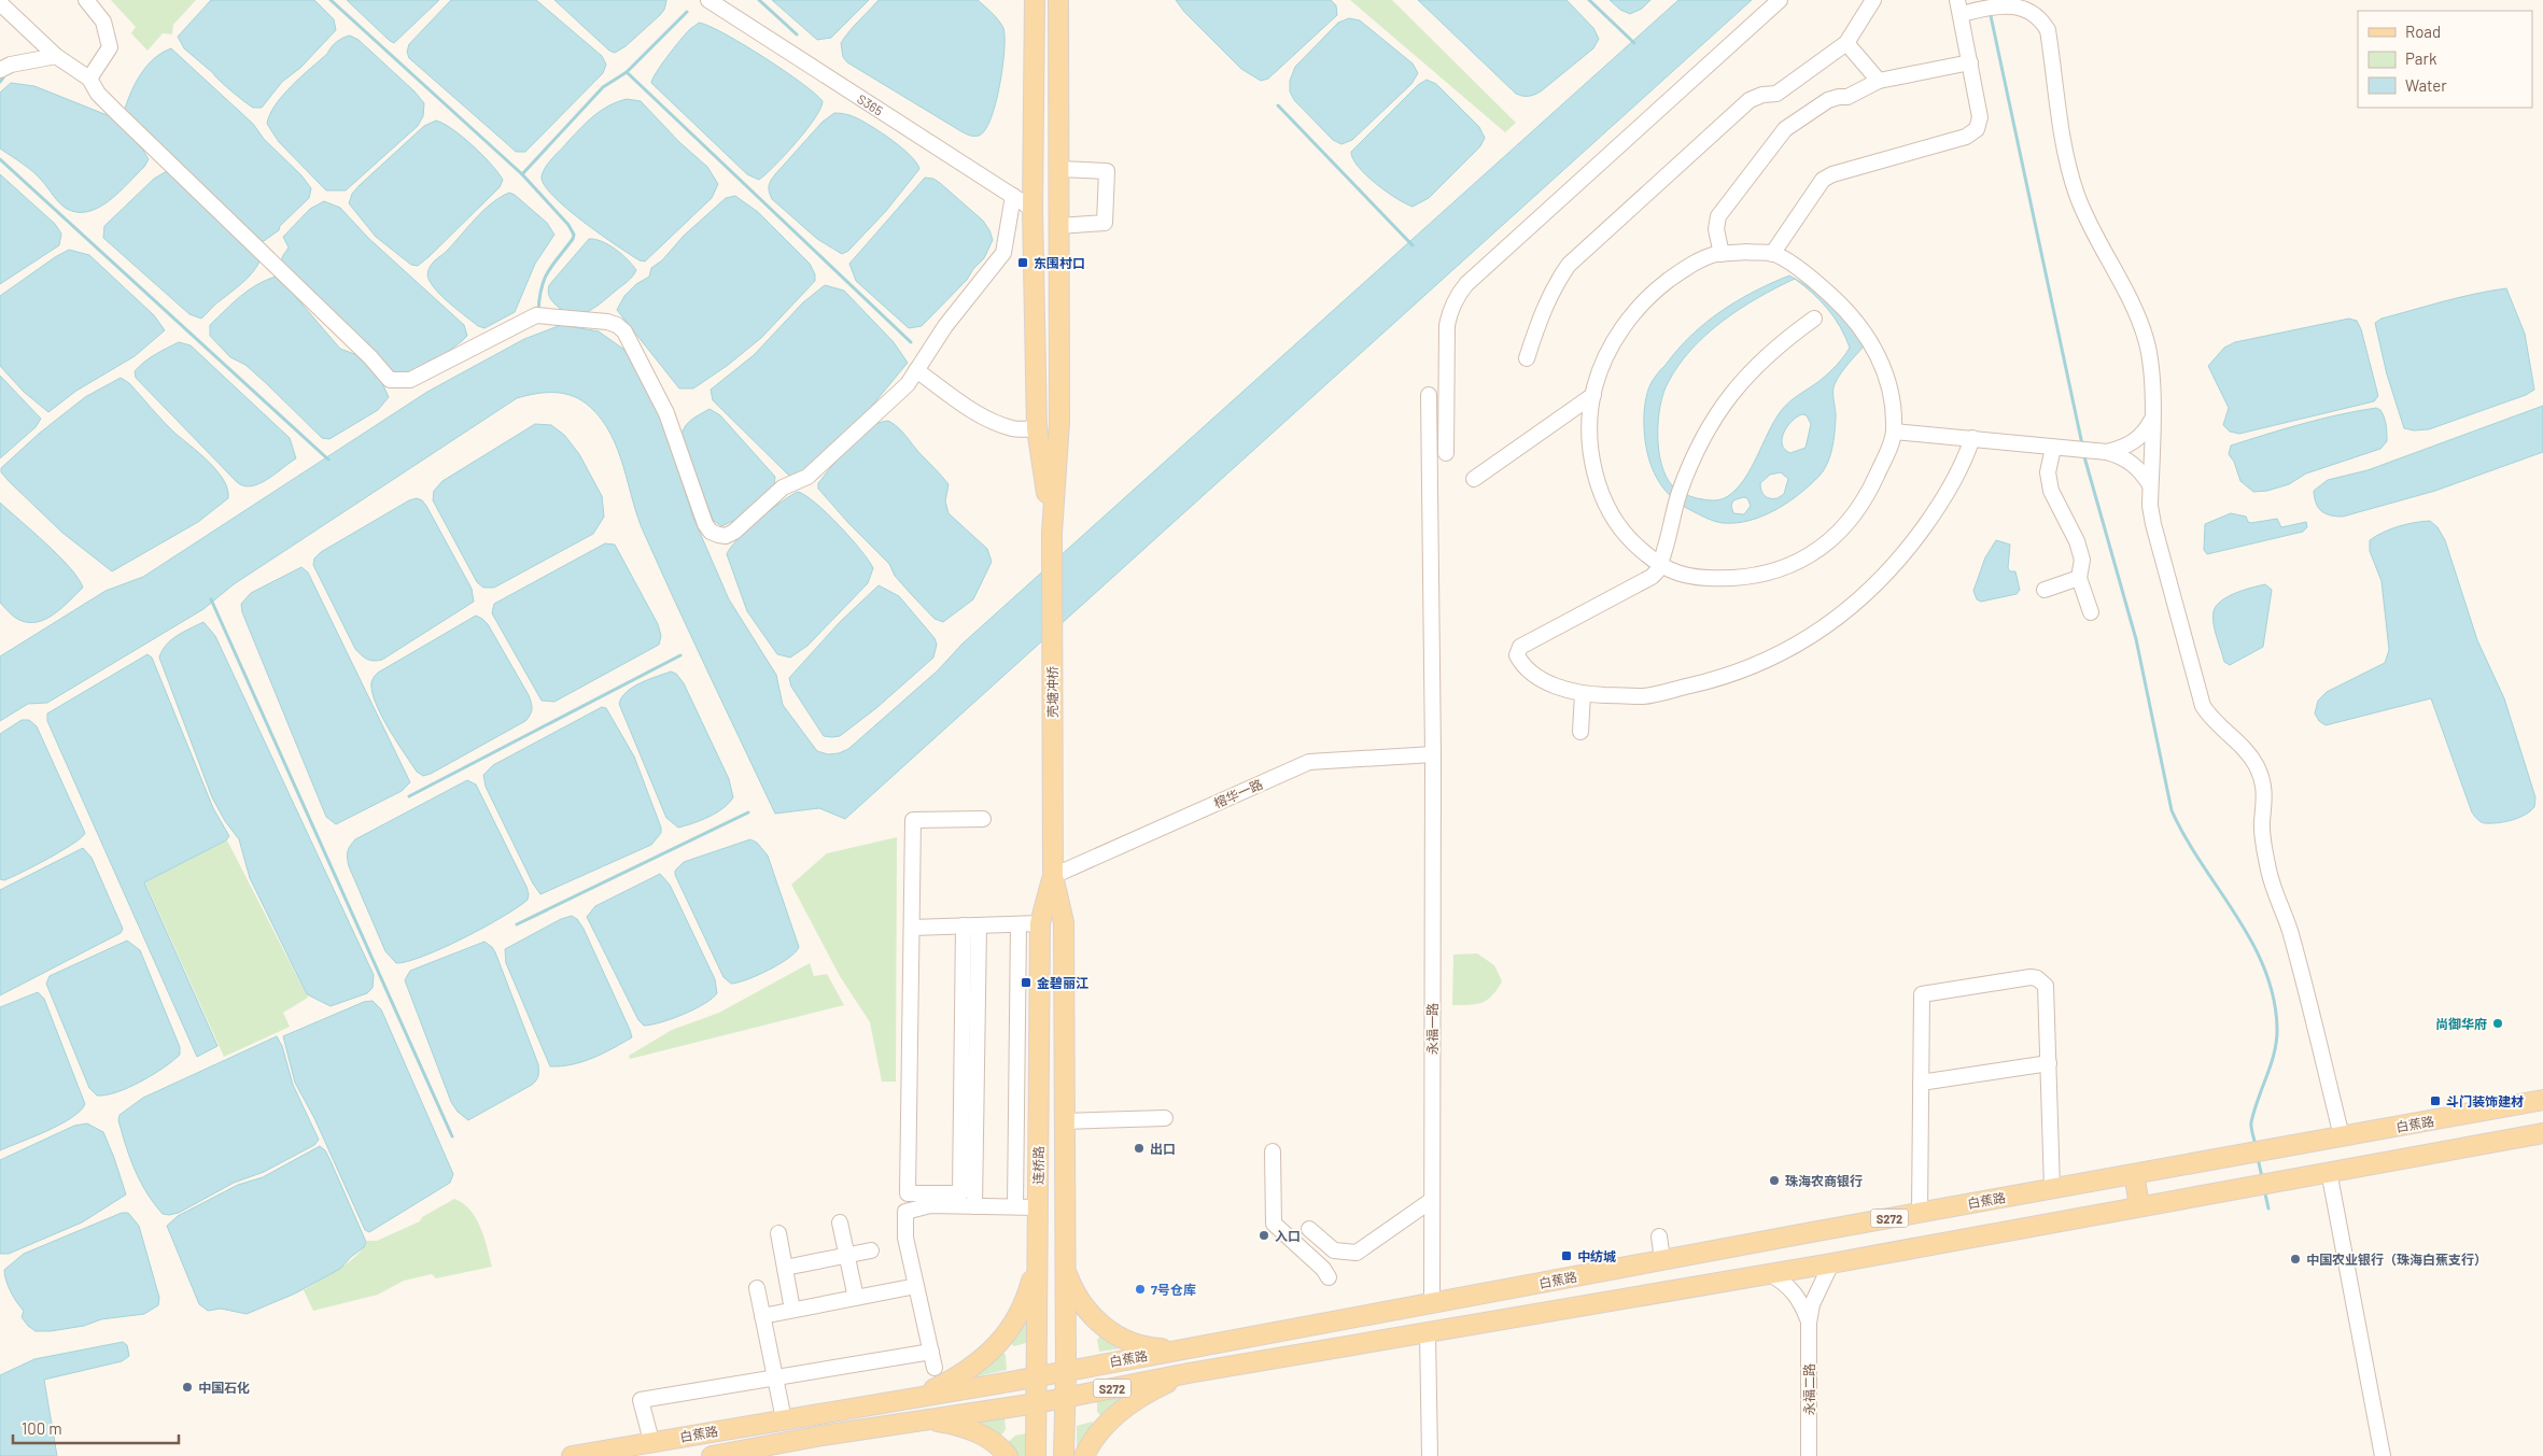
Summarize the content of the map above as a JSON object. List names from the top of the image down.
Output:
{
  "streets": {
    "main road": [
      "壳塘冲桥",
      "白蕉路",
      "连桥路",
      "S272"
    ],
    "street": [
      "S365",
      "榕华一路",
      "永福一路",
      "永福二路"
    ]
  },
  "crossings": [
    ["壳塘冲桥", "连桥路"],
    ["榕华一路", "永福一路"],
    ["榕华一路", "连桥路"],
    ["永福一路", "白蕉路"],
    ["白蕉路", "连桥路"],
    ["连桥路", "S272"],
    ["S272", "永福二路"]
  ],
  "places": {
    "transit": [
      "东围村口",
      "金碧丽江",
      "斗门装饰建材",
      "中纺城"
    ],
    "other": [
      "尚御华府",
      "出口",
      "珠海农商银行",
      "入口",
      "中国农业银行（珠海白蕉支行）",
      "7号仓库",
      "中国石化"
    ]
  },
  "legend": ["Road", "Park", "Water"],
  "scale_bar": "100 m"
}
